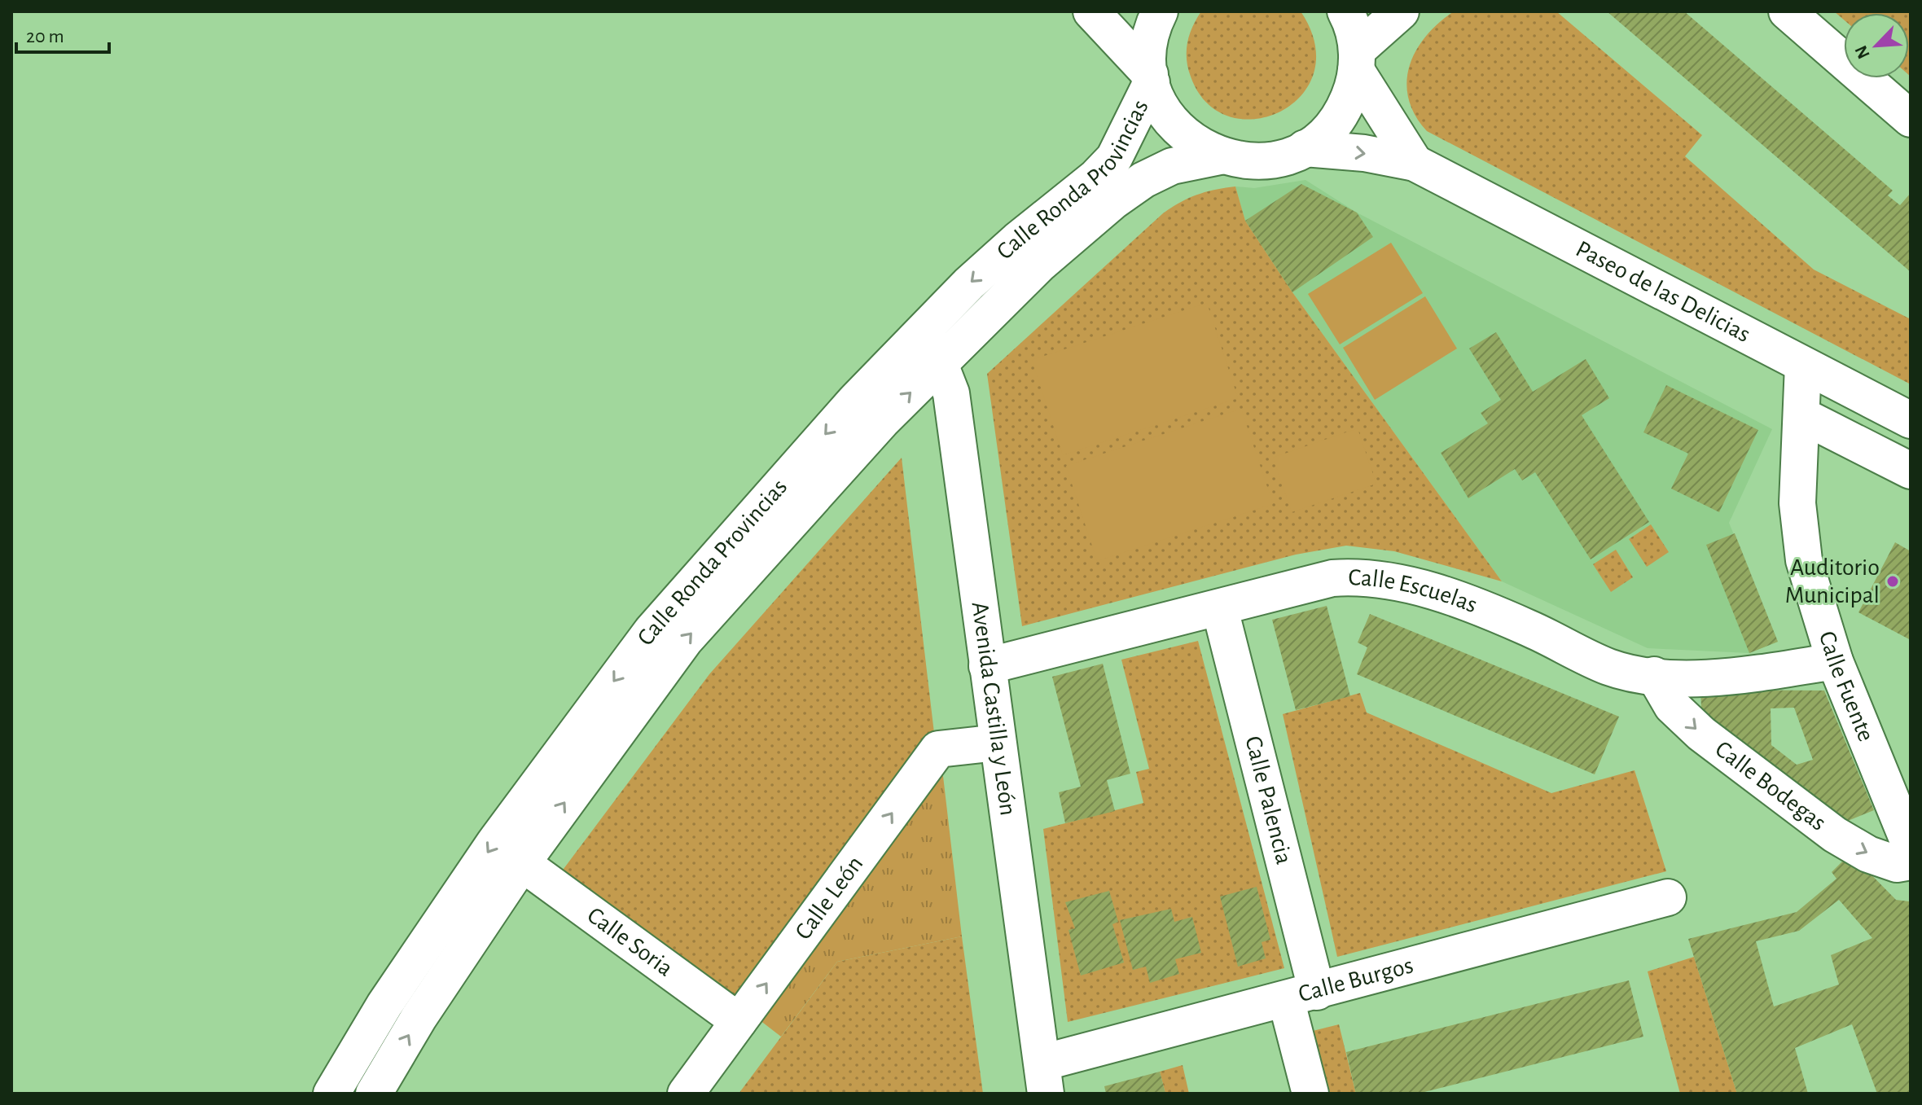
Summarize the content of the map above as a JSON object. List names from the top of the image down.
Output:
{
  "streets": {
    "street": [
      "Calle Ronda Provincias",
      "Paseo de las Delicias",
      "Calle Escuelas",
      "Calle Fuente",
      "Avenida Castilla y León",
      "Calle Bodegas",
      "Calle Palencia",
      "Calle León",
      "Calle Soria",
      "Calle Burgos"
    ]
  },
  "crossings": [
    ["Calle Ronda Provincias", "Avenida Castilla y León"],
    ["Calle Ronda Provincias", "Calle Soria"],
    ["Paseo de las Delicias", "Calle Fuente"],
    ["Calle Escuelas", "Calle Fuente"],
    ["Calle Escuelas", "Avenida Castilla y León"],
    ["Calle Escuelas", "Calle Bodegas"],
    ["Calle Escuelas", "Calle Palencia"],
    ["Avenida Castilla y León", "Calle León"],
    ["Avenida Castilla y León", "Calle Burgos"],
    ["Calle Palencia", "Calle Burgos"],
    ["Calle León", "Calle Soria"]
  ],
  "one_way": ["Calle Bodegas", "Calle León"],
  "places": ["Auditorio Municipal"],
  "scale_bar": "20 m",
  "north": "bottom left"
}
